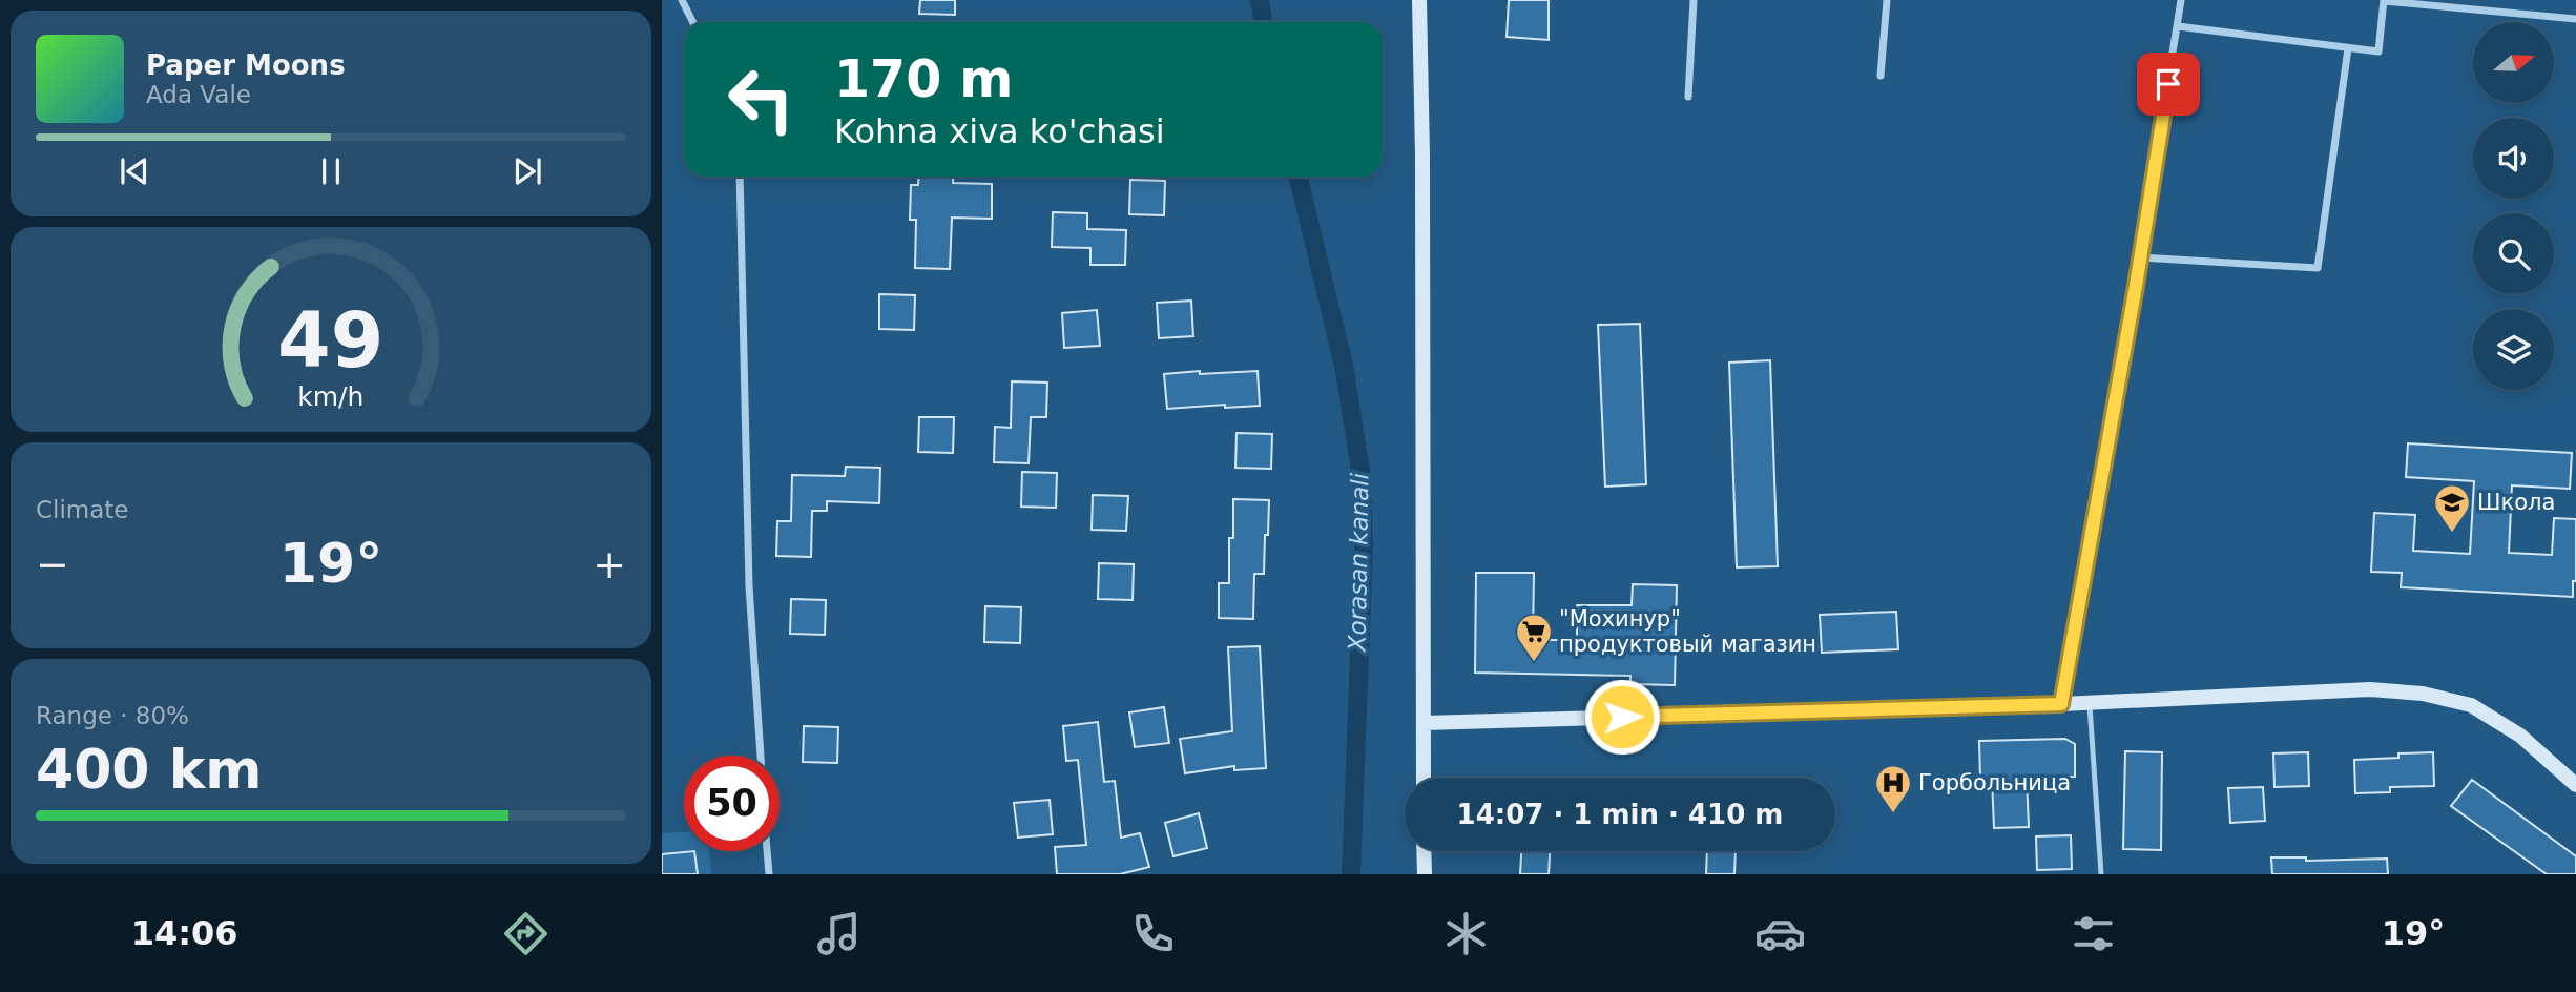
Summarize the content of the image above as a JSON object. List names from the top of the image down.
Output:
{
  "water": ["Xorasan kanali"],
  "places": {
    "school or university": ["Школа"],
    "supermarket": ["\"Мохинур\" продуктовый магазин"],
    "hospital": ["Горбольница"]
  },
  "north": "right",
  "page": {
    "turn": ["170 m", "Kohna xiva ko'chasi"],
    "song": ["Paper Moons", "Ada Vale"],
    "tile": [
      "Climate",
      ["Range · 80%", "400 km"]
    ],
    "heat": ["−", "19°", "+"],
    "limit": "50",
    "trip": "14:07 · 1 min · 410 m",
    "tabs": ["14:06", "19°"],
    "gauge": ["49", "km/h"]
  }
}
